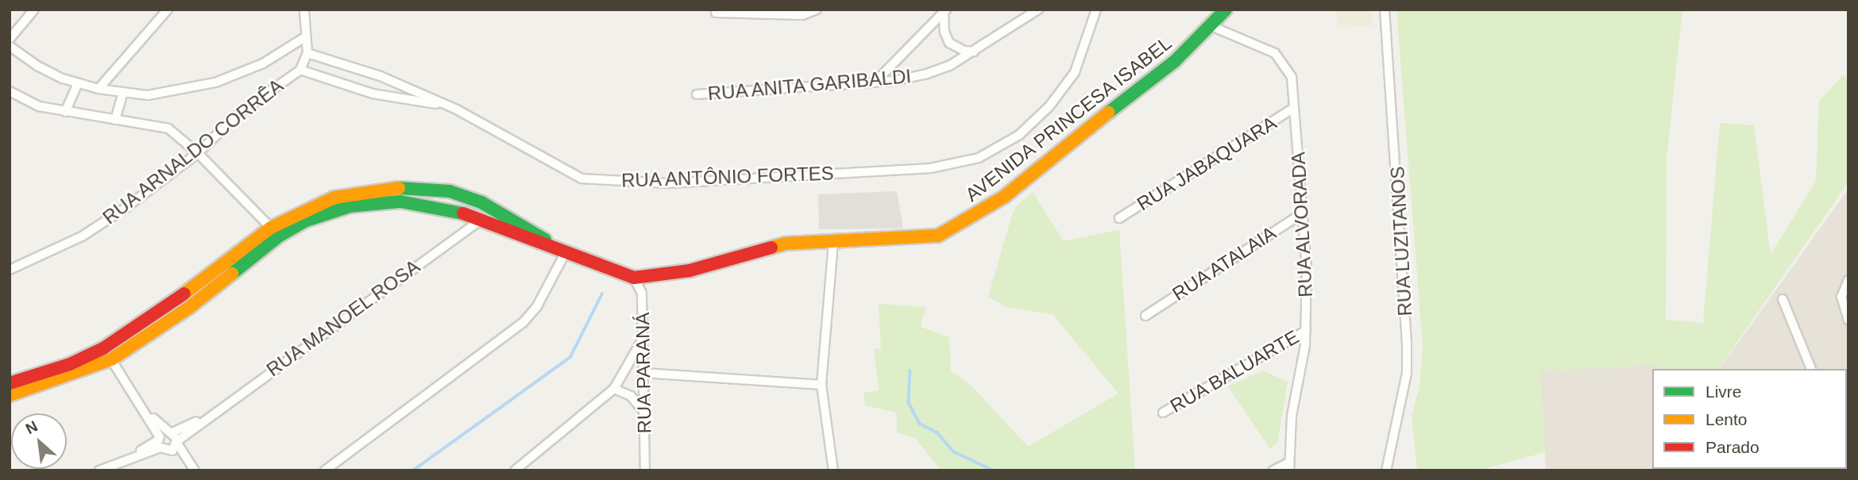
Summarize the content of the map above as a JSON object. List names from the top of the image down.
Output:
{
  "streets": {
    "main road": ["AVENIDA PRINCESA ISABEL"],
    "street": [
      "RUA ANITA GARIBALDI",
      "RUA ARNALDO CORRÊA",
      "RUA JABAQUARA",
      "RUA ANTÔNIO FORTES",
      "RUA ALVORADA",
      "RUA LUZITANOS",
      "RUA ATALAIA",
      "RUA MANOEL ROSA",
      "RUA BALUARTE",
      "RUA PARANÁ"
    ]
  },
  "crossings": [
    ["AVENIDA PRINCESA ISABEL", "RUA ALVORADA"],
    ["AVENIDA PRINCESA ISABEL", "RUA MANOEL ROSA"],
    ["AVENIDA PRINCESA ISABEL", "RUA PARANÁ"],
    ["RUA ARNALDO CORRÊA", "RUA ANTÔNIO FORTES"],
    ["RUA JABAQUARA", "RUA ALVORADA"],
    ["RUA ALVORADA", "RUA ATALAIA"],
    ["RUA ALVORADA", "RUA BALUARTE"]
  ],
  "legend": ["Livre", "Lento", "Parado"],
  "north": "top left"
}
